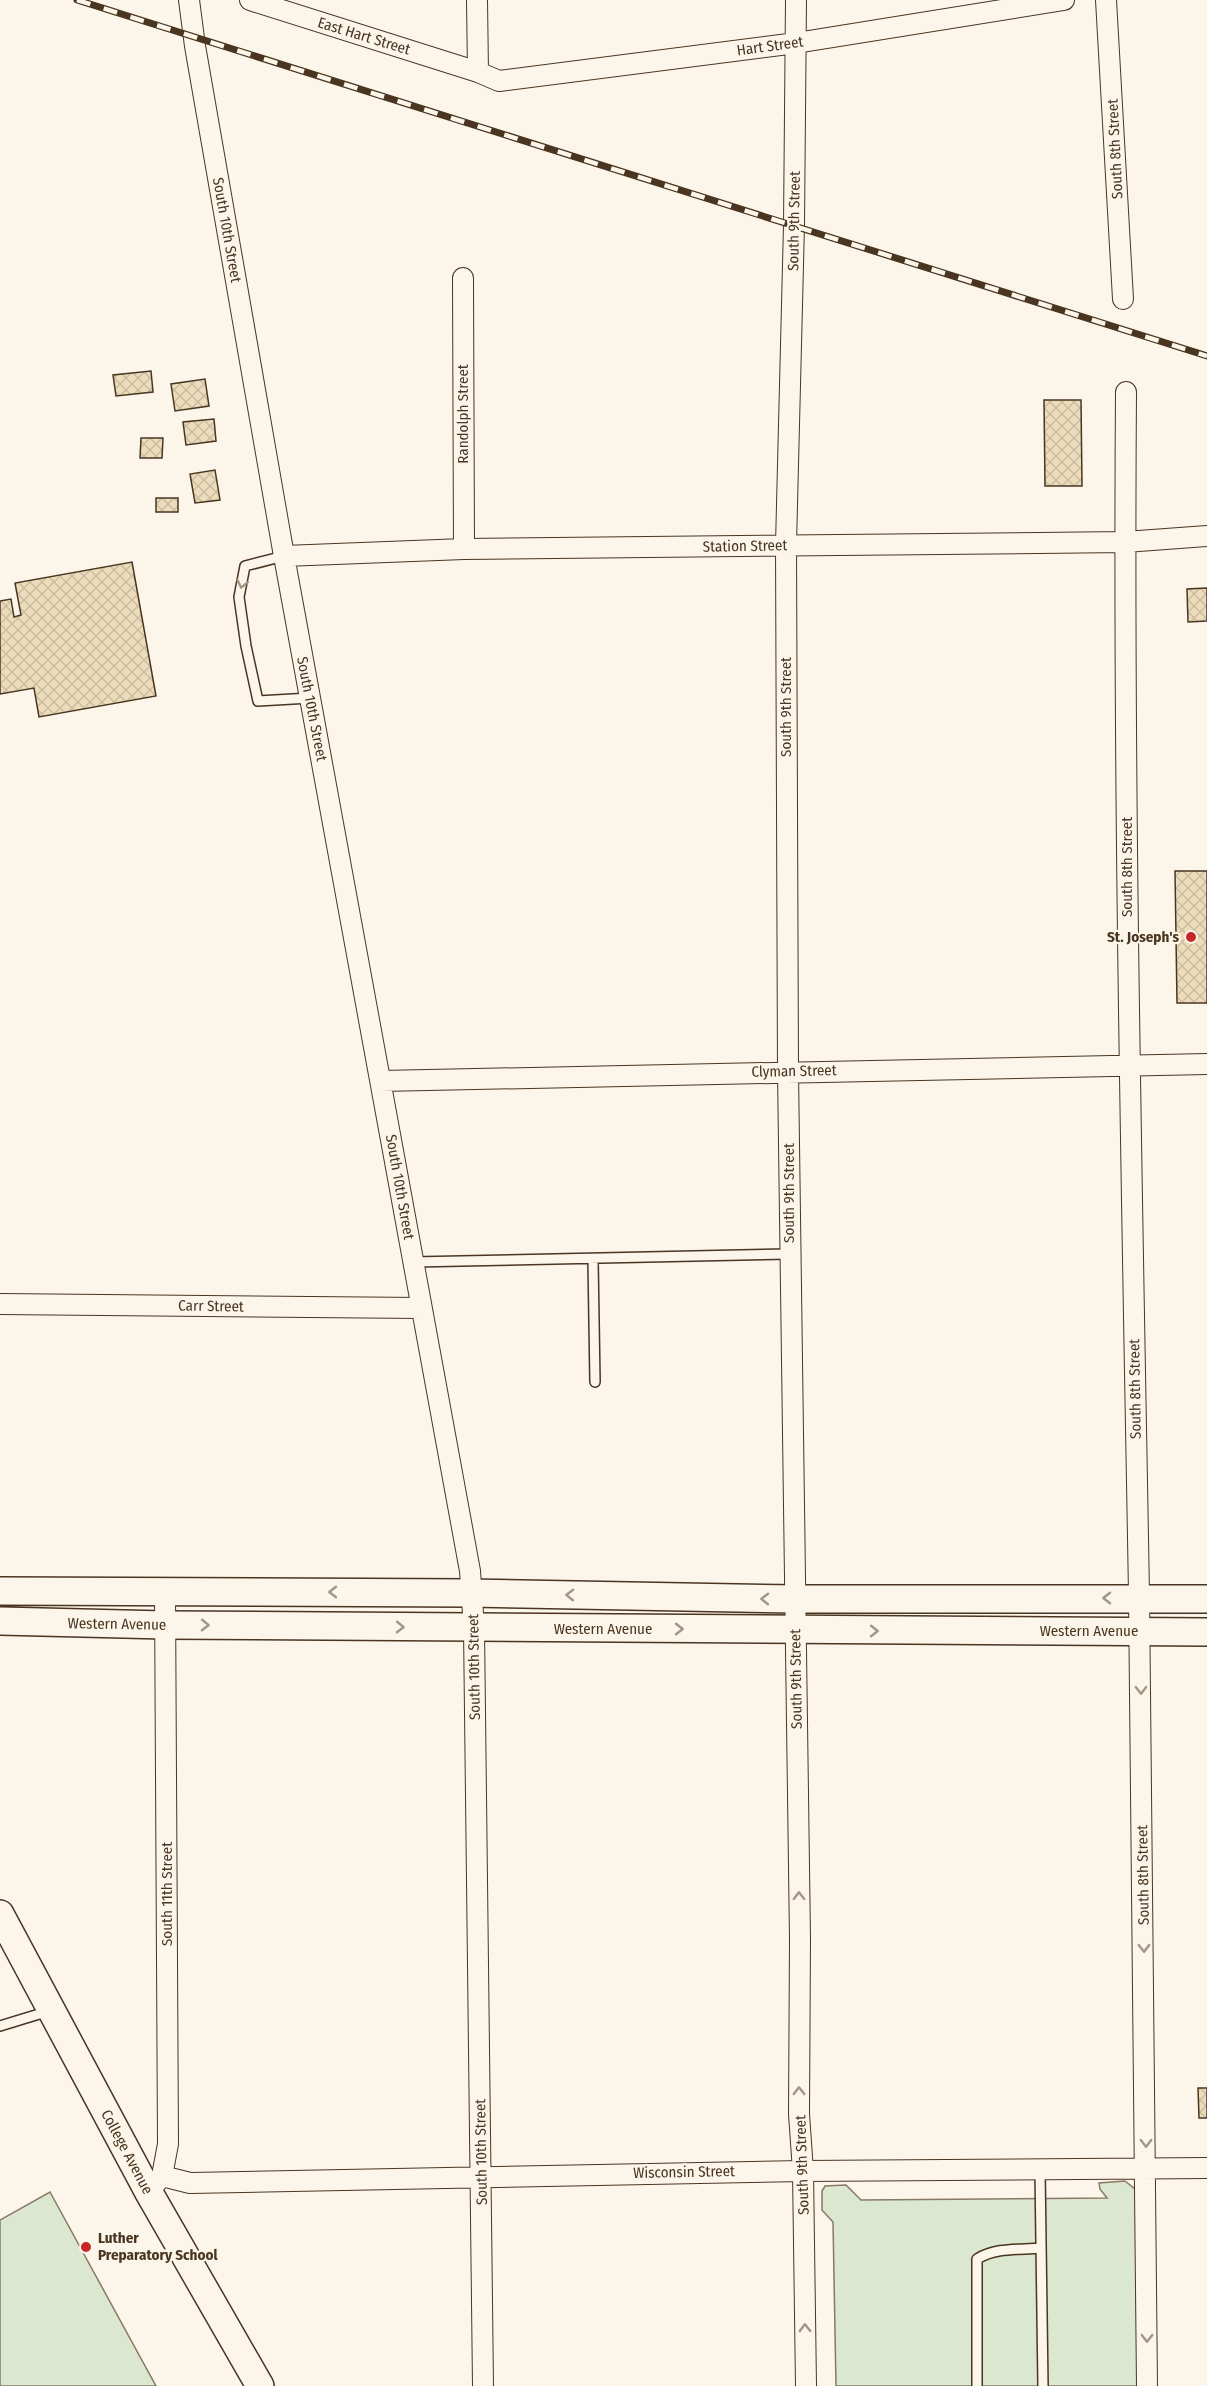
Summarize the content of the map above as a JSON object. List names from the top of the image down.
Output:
{
  "streets": {
    "street": [
      "East Hart Street",
      "Hart Street",
      "South 8th Street",
      "South 9th Street",
      "South 10th Street",
      "Randolph Street",
      "Station Street",
      "Clyman Street",
      "Carr Street",
      "Western Avenue",
      "South 11th Street",
      "College Avenue",
      "Wisconsin Street"
    ]
  },
  "crossings": [
    ["East Hart Street", "Hart Street"],
    ["Hart Street", "South 9th Street"],
    ["South 8th Street", "Station Street"],
    ["South 8th Street", "Clyman Street"],
    ["South 8th Street", "Western Avenue"],
    ["South 8th Street", "Wisconsin Street"],
    ["South 9th Street", "Station Street"],
    ["South 9th Street", "Clyman Street"],
    ["South 9th Street", "Western Avenue"],
    ["South 9th Street", "Wisconsin Street"],
    ["South 10th Street", "Station Street"],
    ["South 10th Street", "Clyman Street"],
    ["South 10th Street", "Carr Street"],
    ["South 10th Street", "Western Avenue"],
    ["South 10th Street", "Wisconsin Street"],
    ["Randolph Street", "Station Street"],
    ["Western Avenue", "South 11th Street"],
    ["South 11th Street", "College Avenue"],
    ["South 11th Street", "Wisconsin Street"],
    ["College Avenue", "Wisconsin Street"]
  ],
  "places": ["St. Joseph's", "Luther Preparatory School"]
}
